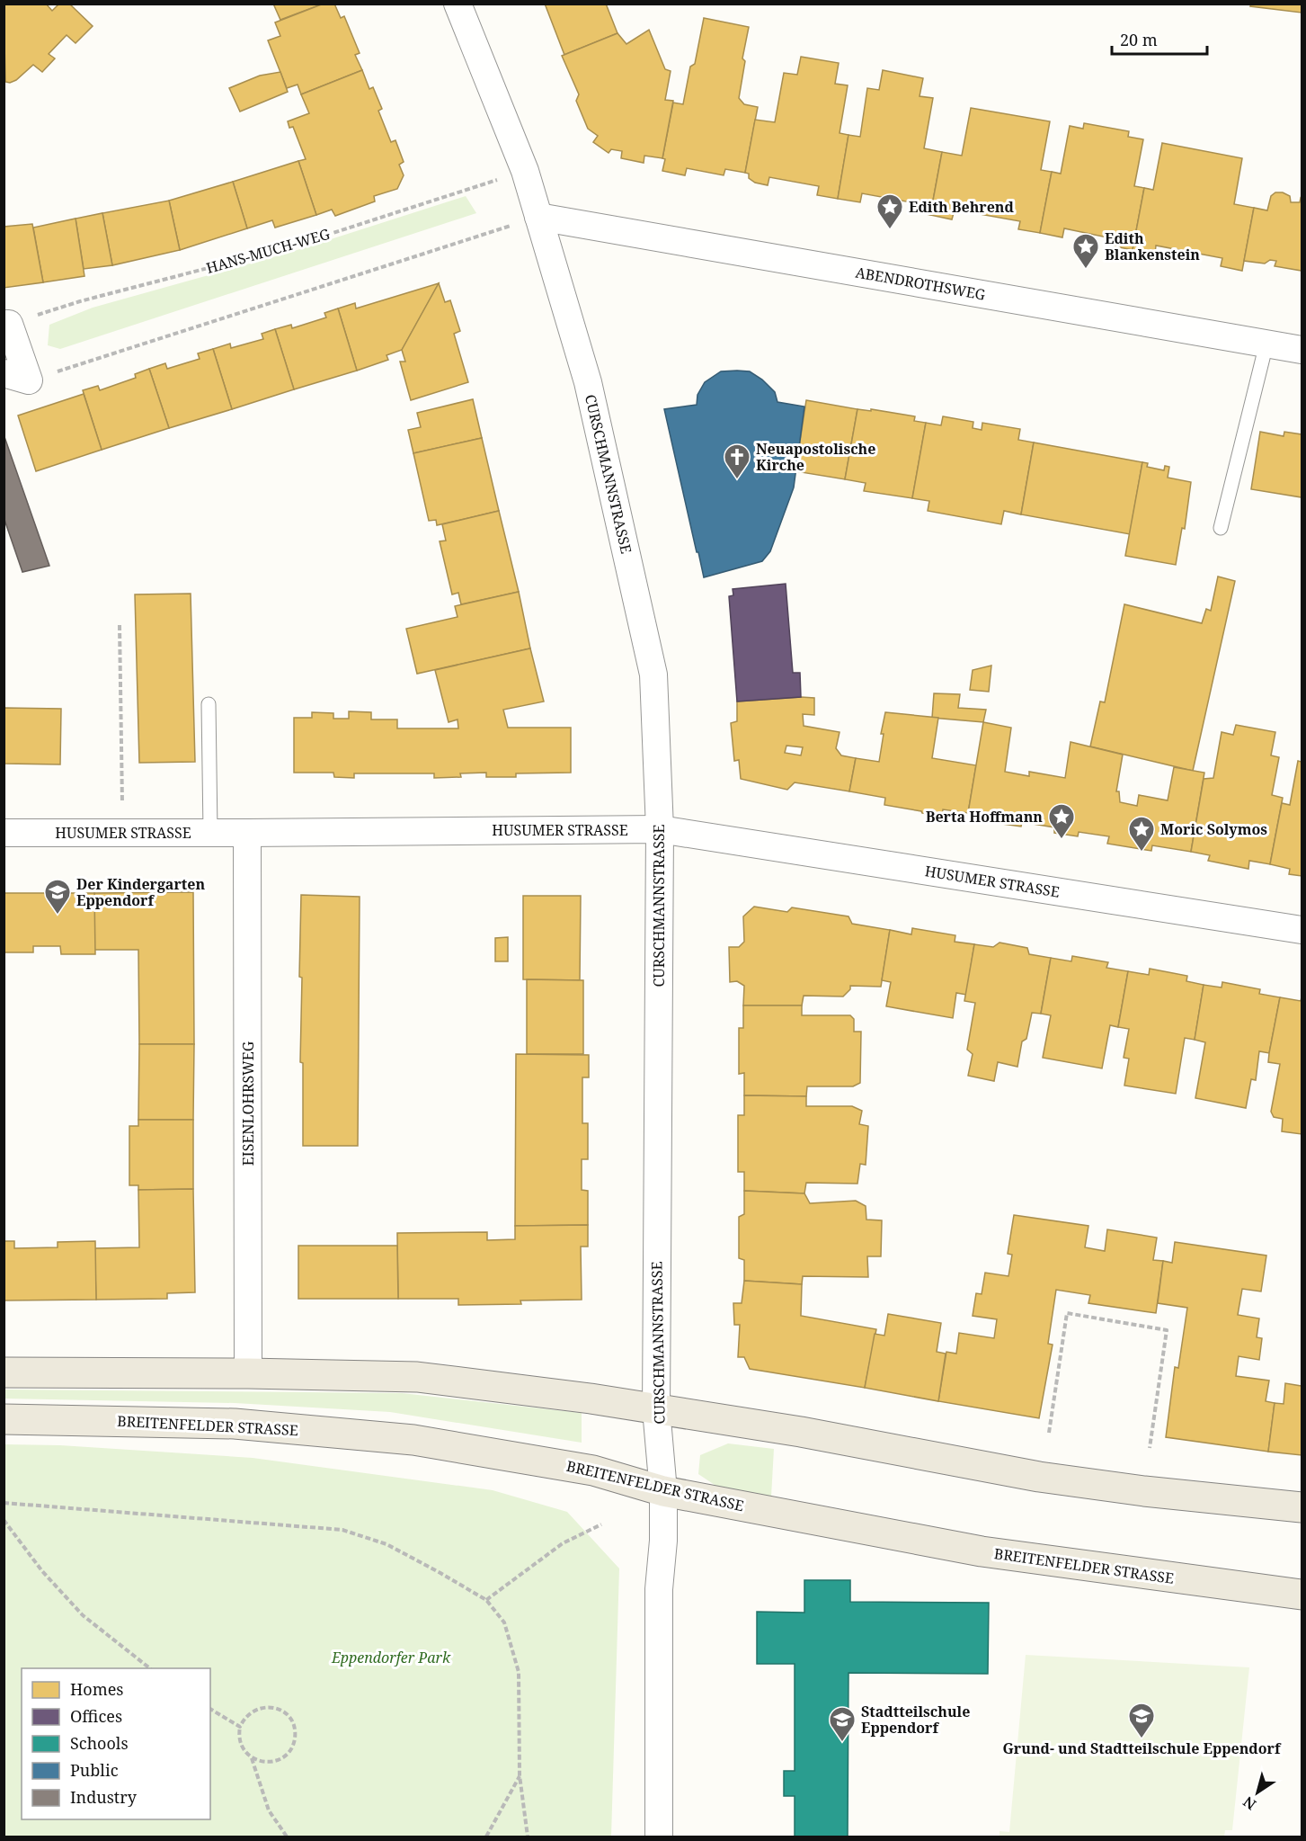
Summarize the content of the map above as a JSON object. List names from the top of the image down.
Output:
{
  "streets": {
    "main road": ["BREITENFELDER STRASSE"],
    "street": [
      "ABENDROTHSWEG",
      "CURSCHMANNSTRASSE",
      "HUSUMER STRASSE",
      "EISENLOHRSWEG"
    ],
    "path": ["HANS-MUCH-WEG"]
  },
  "crossings": [
    ["HANS-MUCH-WEG", "CURSCHMANNSTRASSE"],
    ["ABENDROTHSWEG", "CURSCHMANNSTRASSE"],
    ["CURSCHMANNSTRASSE", "HUSUMER STRASSE"],
    ["CURSCHMANNSTRASSE", "BREITENFELDER STRASSE"],
    ["HUSUMER STRASSE", "EISENLOHRSWEG"]
  ],
  "parks": ["Eppendorfer Park"],
  "places": {
    "place": [
      "Edith Behrend",
      "Edith Blankenstein",
      "Berta Hoffmann",
      "Moric Solymos"
    ],
    "church": ["Neuapostolische Kirche"],
    "school or university": ["Der Kindergarten Eppendorf", "Grund- und Stadtteilschule Eppendorf", "Stadtteilschule Eppendorf"]
  },
  "legend": [
    "Homes",
    "Offices",
    "Schools",
    "Public",
    "Industry"
  ],
  "scale_bar": "20 m",
  "north": "bottom left"
}
